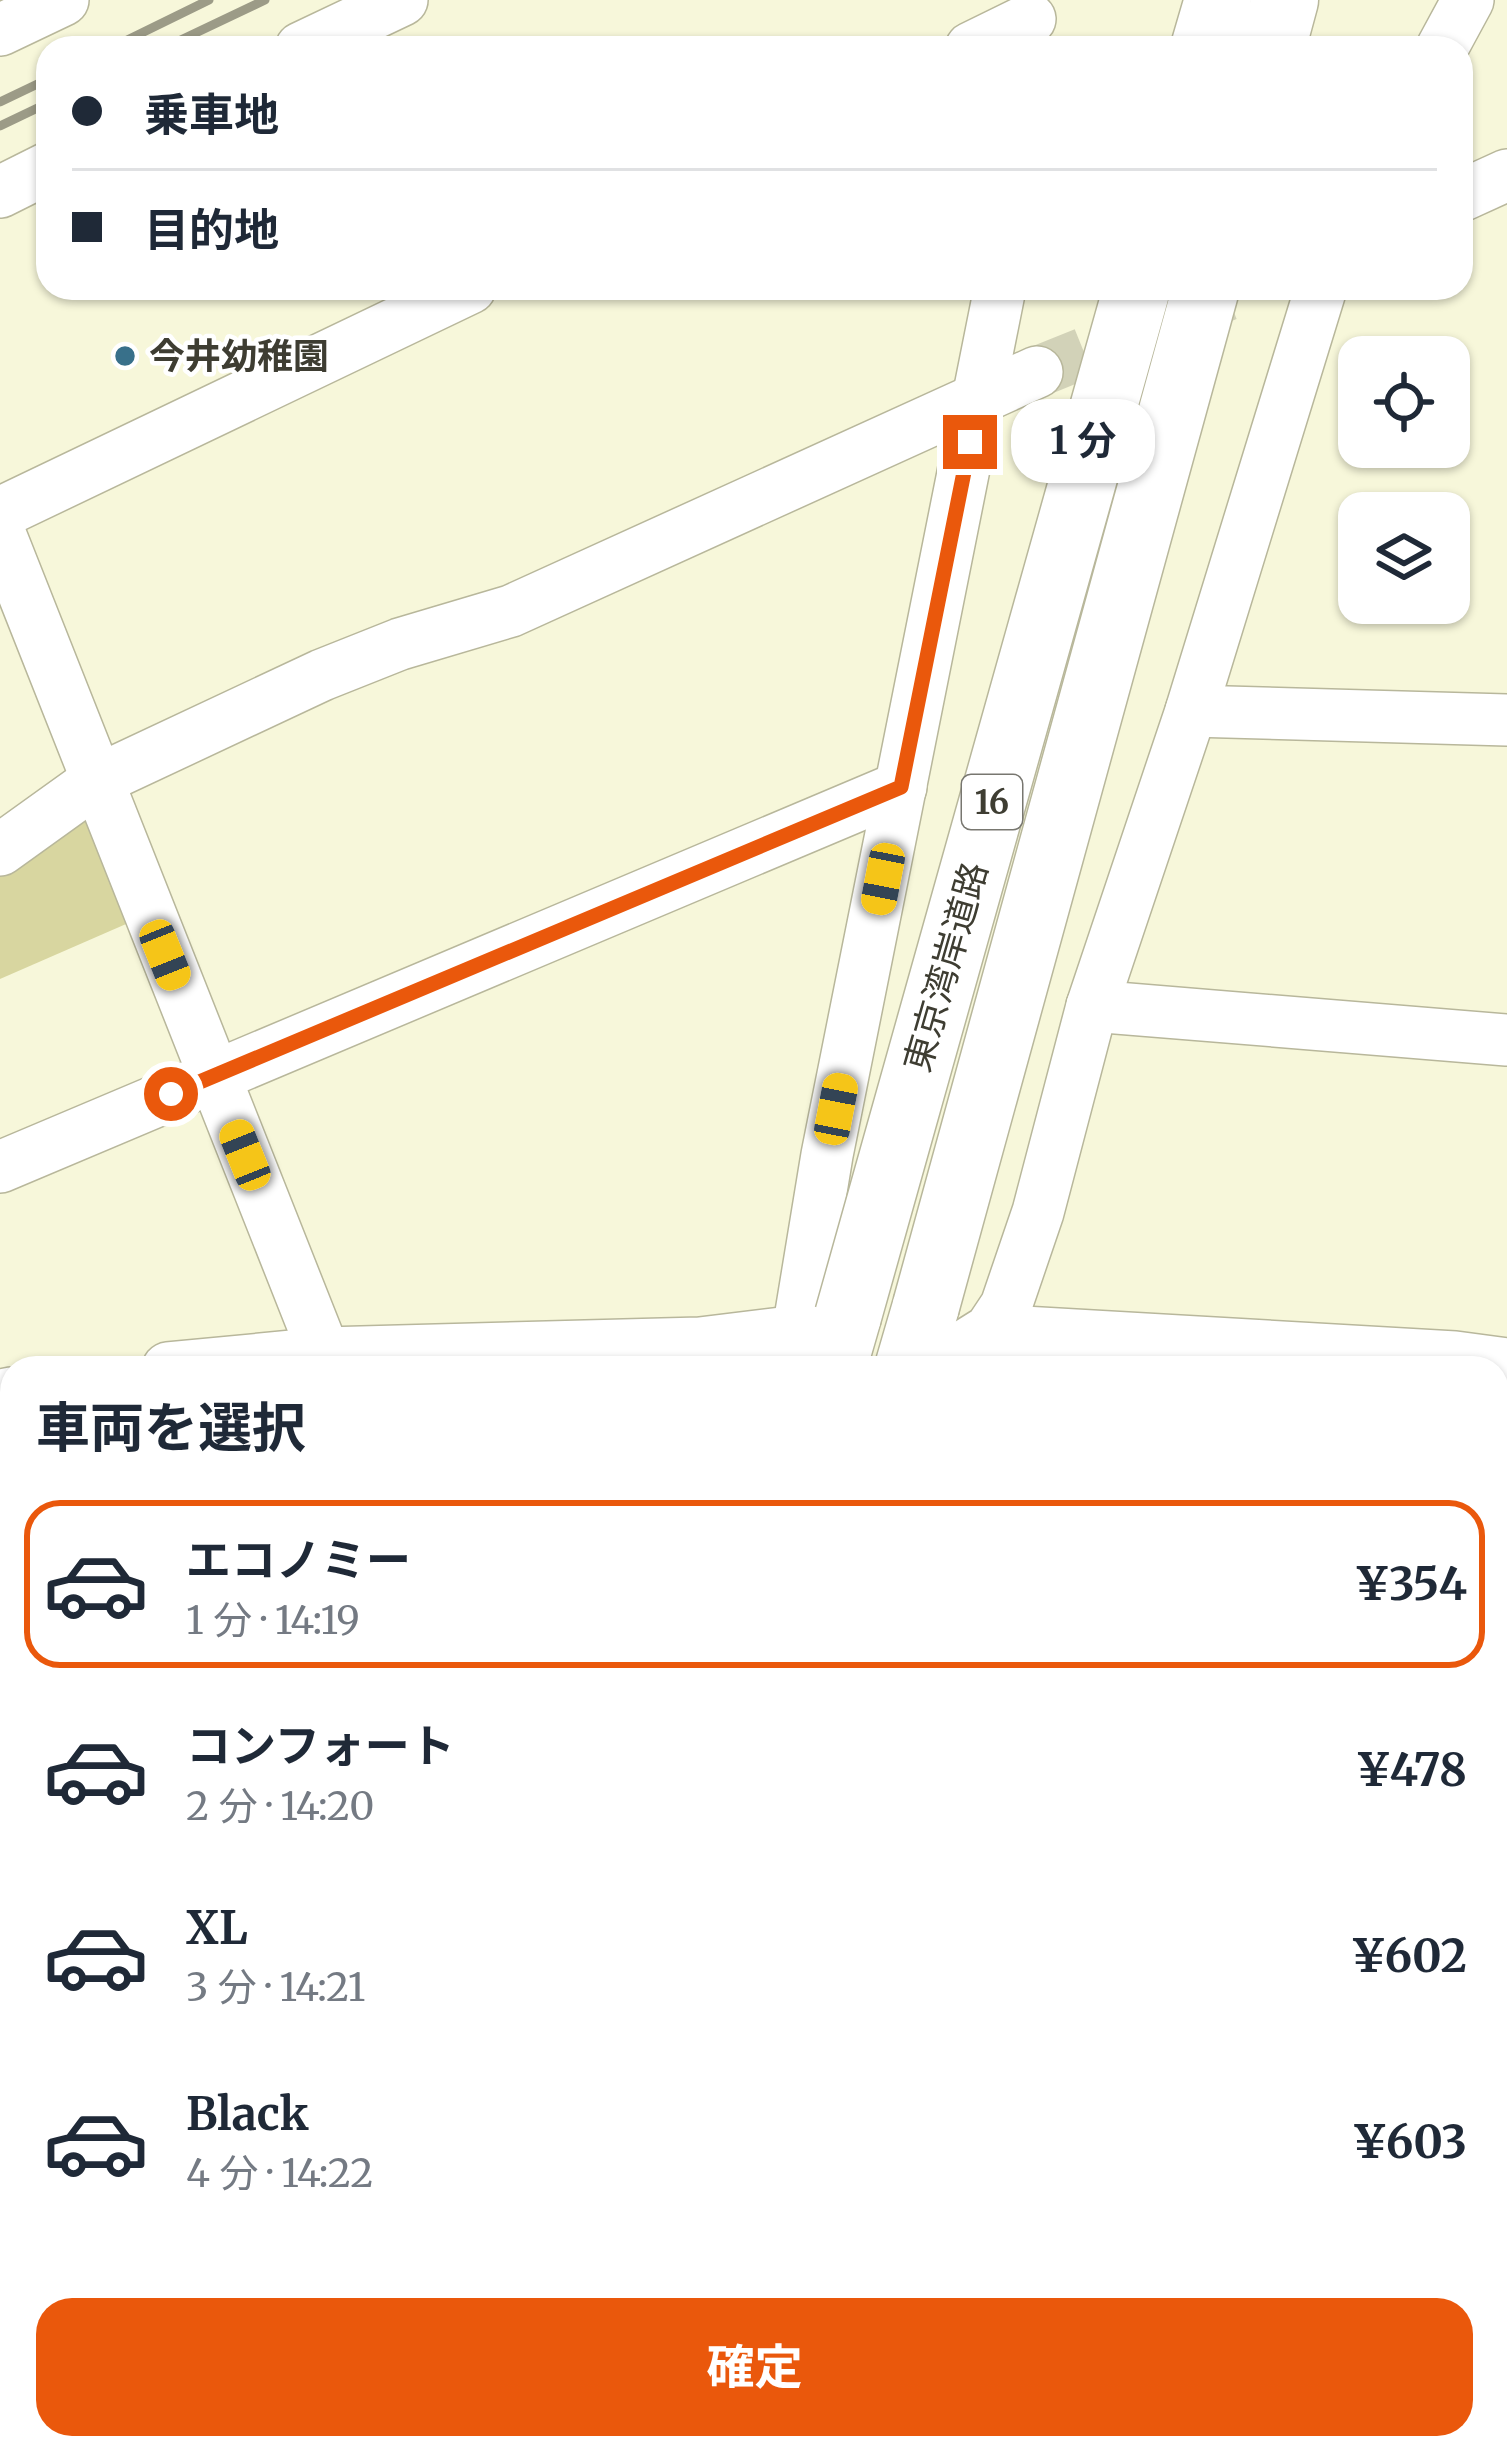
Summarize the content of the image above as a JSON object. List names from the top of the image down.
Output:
{
  "streets": {
    "highway": ["16", "東京湾岸道路"]
  },
  "places": ["今井幼稚園"],
  "page": {
    "banner": ["乗車地", "目的地"],
    "bubble": "1 分",
    "heading": "車両を選択",
    "list": [
      {
        "name": "エコノミー",
        "note": "1 分 · 14:19",
        "value": "¥354"
      },
      {
        "name": "コンフォート",
        "note": "2 分 · 14:20",
        "value": "¥478"
      },
      {
        "name": "XL",
        "note": "3 分 · 14:21",
        "value": "¥602"
      },
      {
        "name": "Black",
        "note": "4 分 · 14:22",
        "value": "¥603"
      }
    ],
    "buttons": "確定"
  }
}
